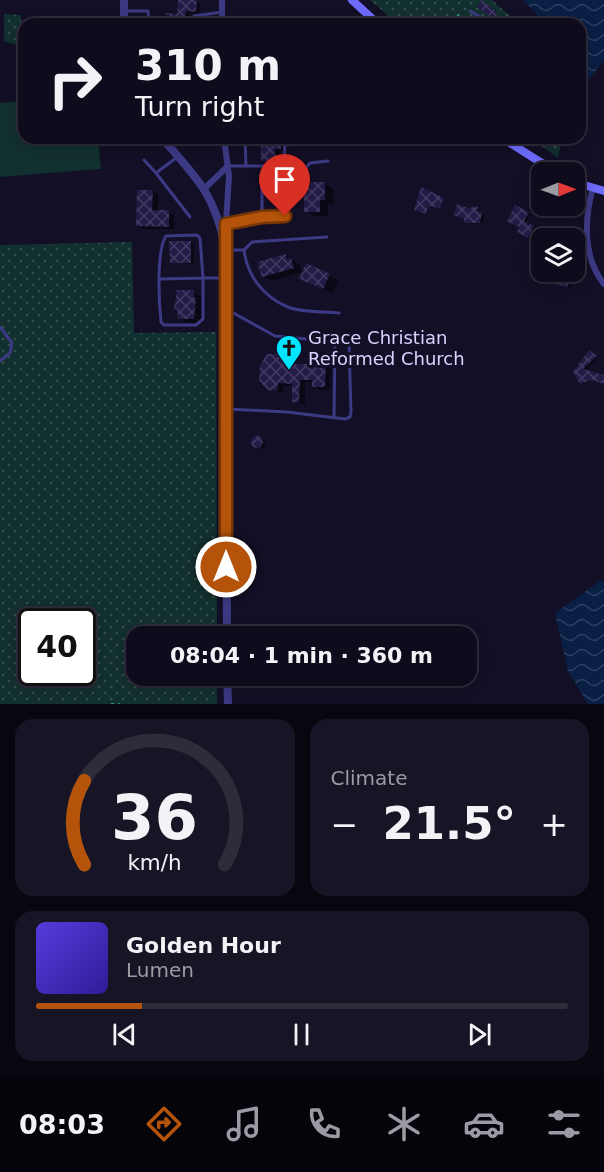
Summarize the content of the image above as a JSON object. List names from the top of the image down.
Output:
{
  "places": {
    "church": ["Grace Christian Reformed Church"]
  },
  "north": "right",
  "page": {
    "turn": ["310 m", "Turn right"],
    "limit": "40",
    "trip": "08:04 · 1 min · 360 m",
    "tile": "Climate",
    "heat": ["−", "21.5°", "+"],
    "song": ["Golden Hour", "Lumen"],
    "tabs": "08:03",
    "gauge": ["36", "km/h"]
  }
}
